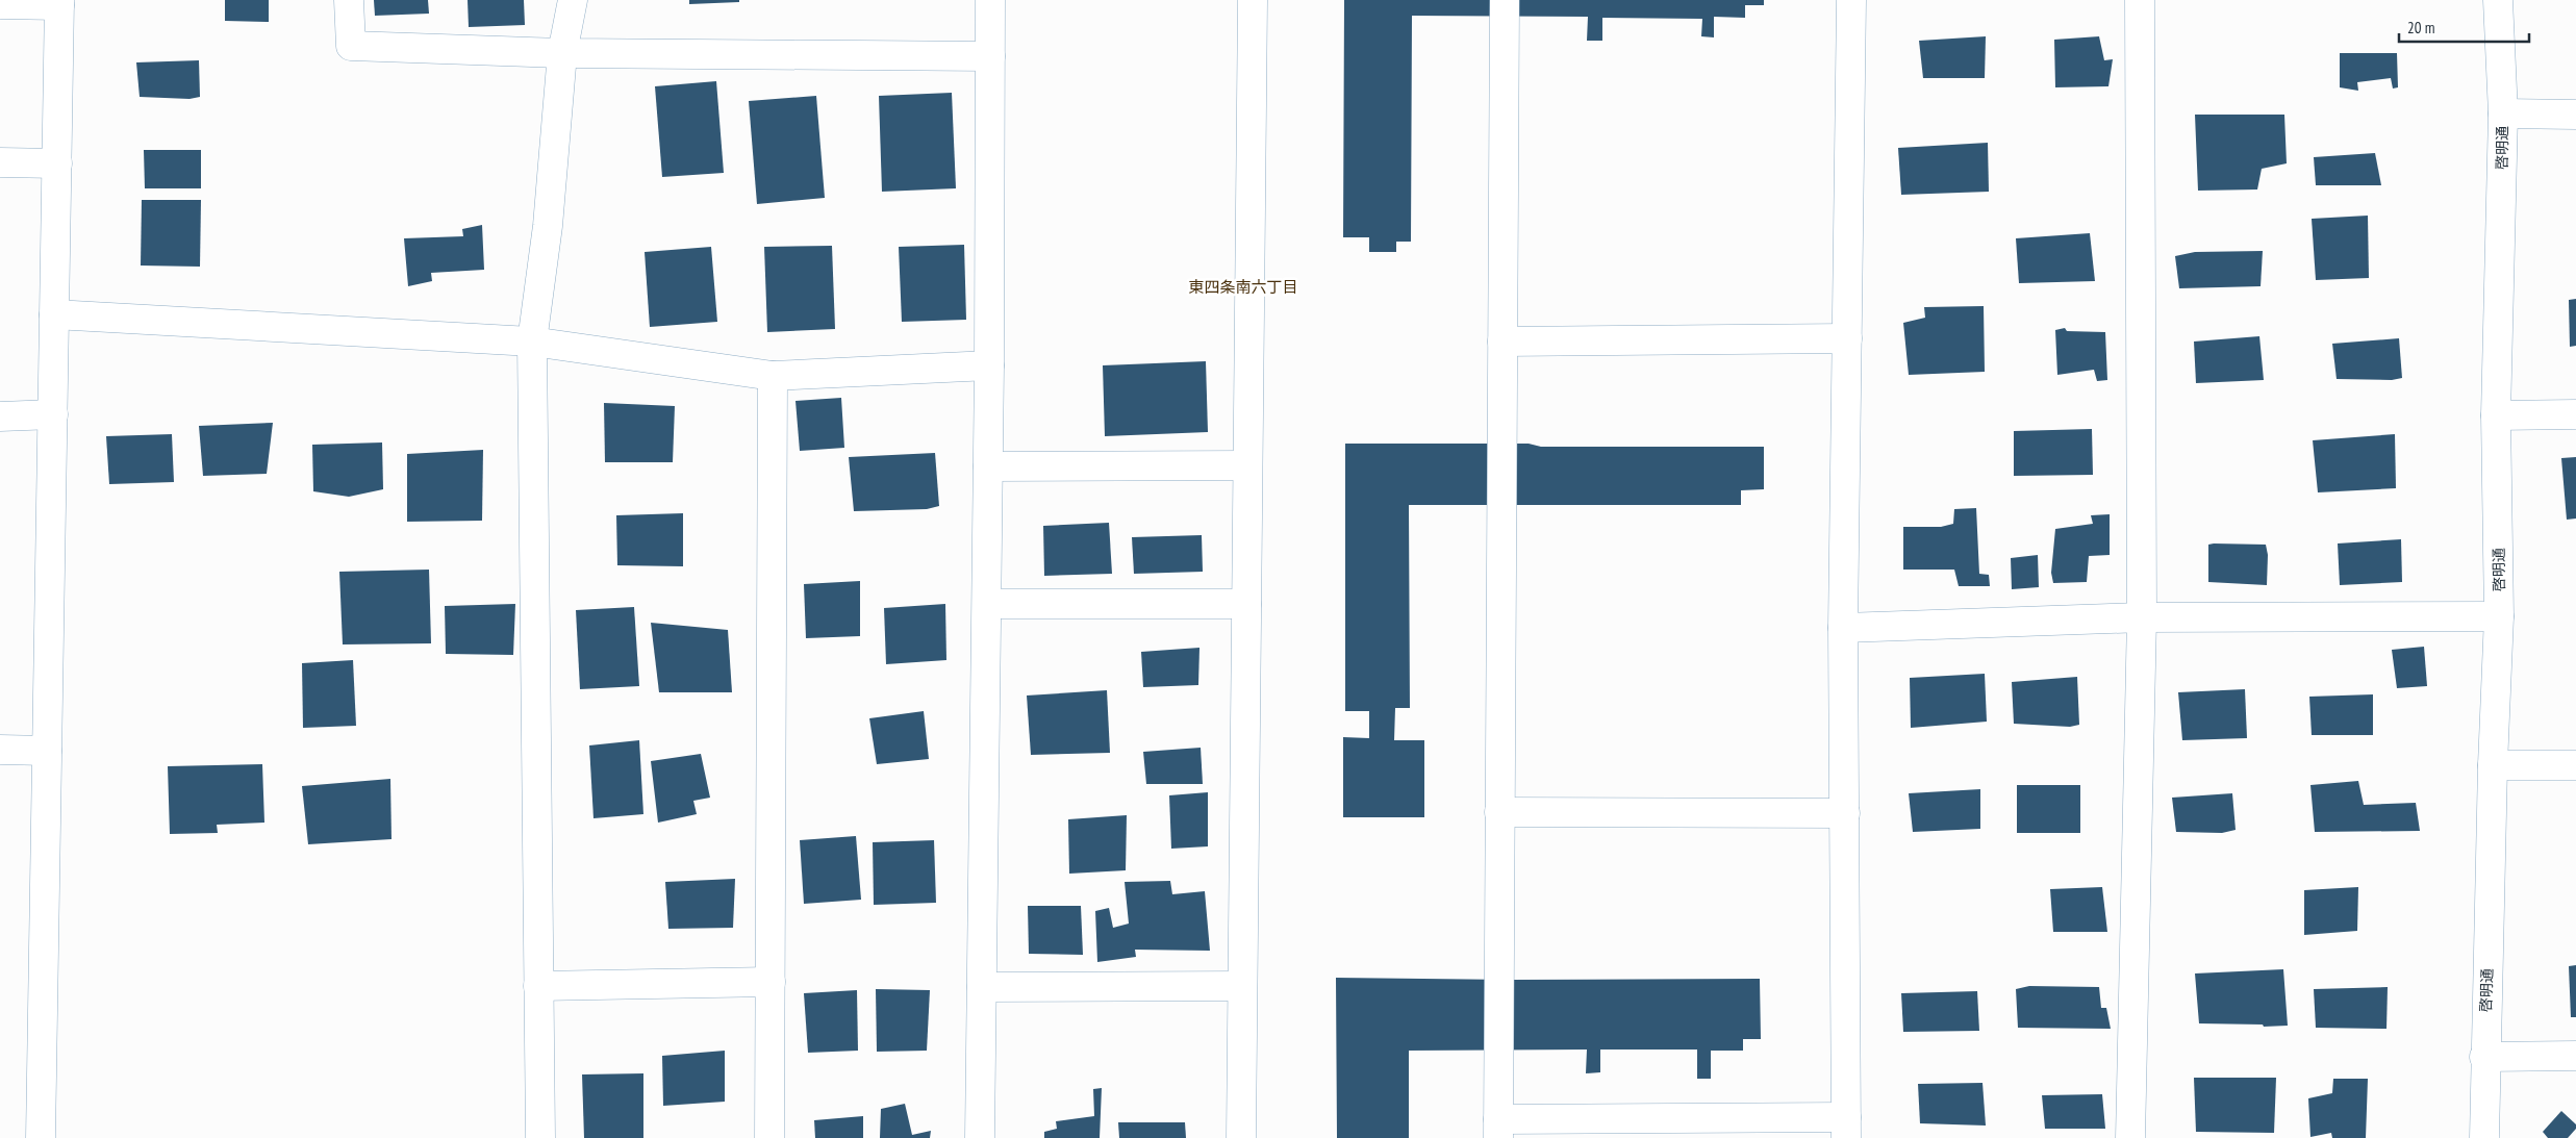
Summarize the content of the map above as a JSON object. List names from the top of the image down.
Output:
{
  "streets": {
    "street": ["啓明通"]
  },
  "districts": ["東四条南六丁目"],
  "scale_bar": "20 m"
}
